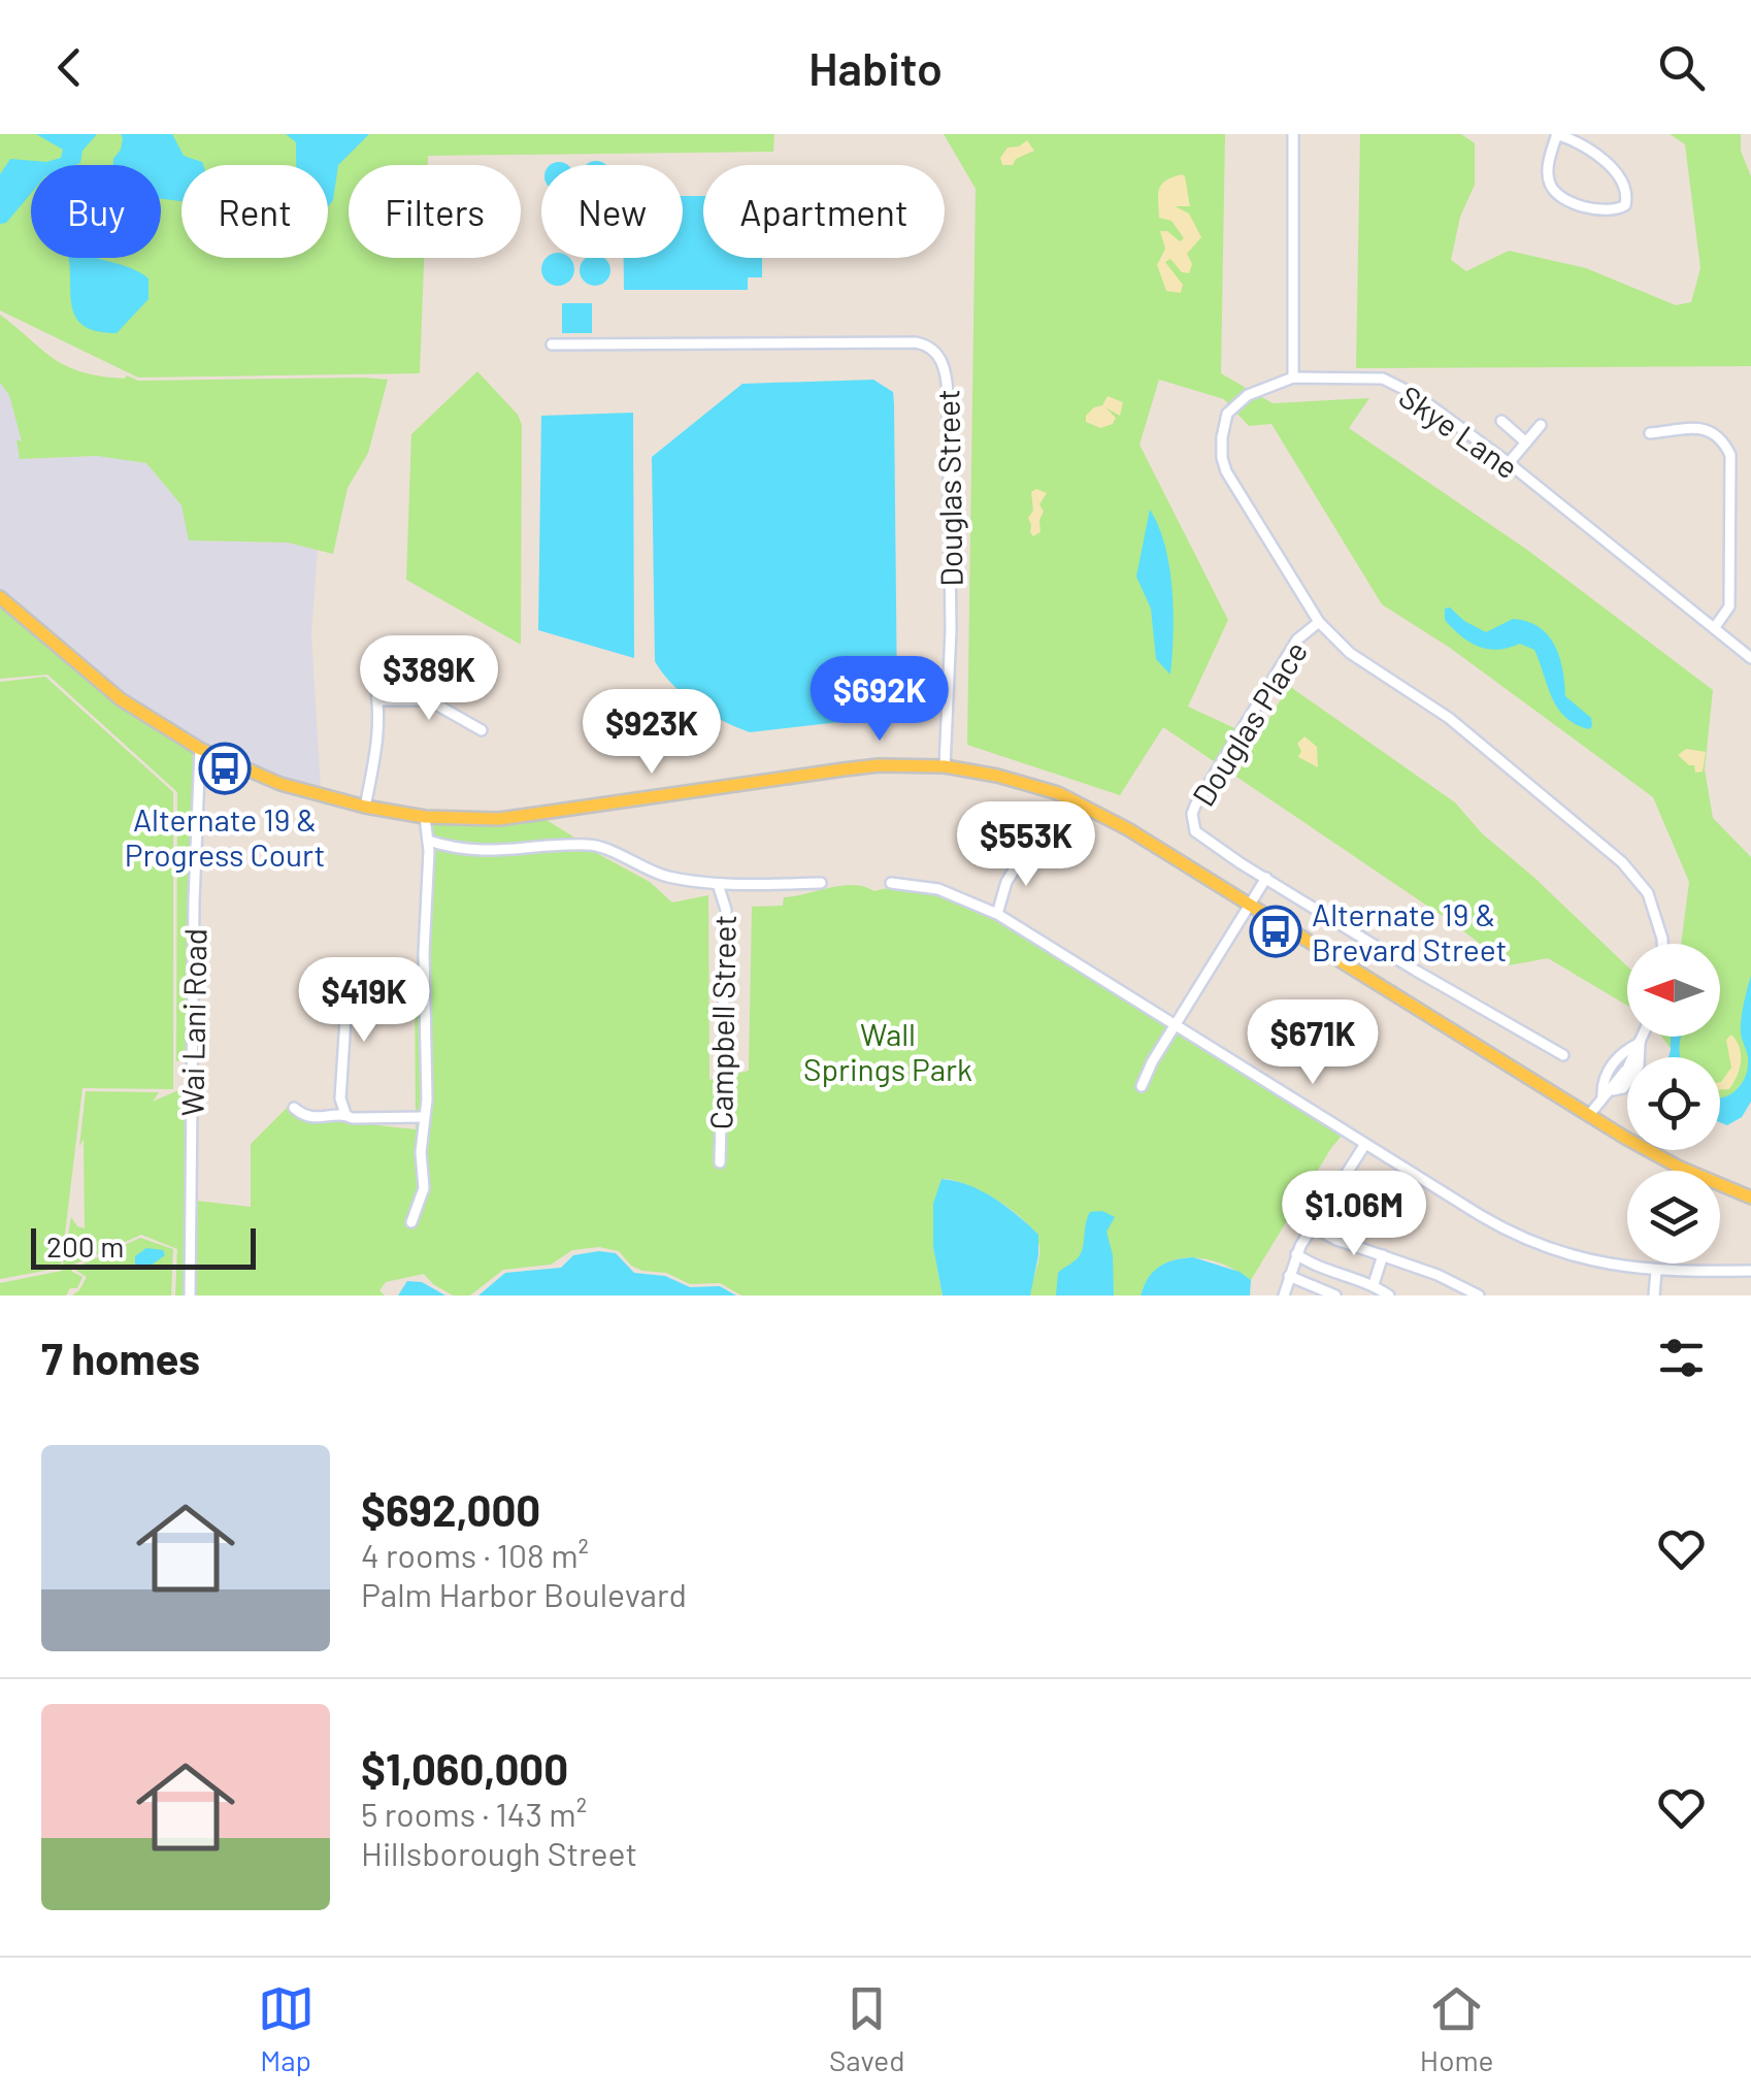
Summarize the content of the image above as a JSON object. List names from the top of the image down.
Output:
{
  "streets": {
    "street": [
      "Skye Lane",
      "Douglas Street",
      "Douglas Place",
      "Wai Lani Road",
      "Campbell Street"
    ]
  },
  "crossings": [
    ["Skye Lane", "Douglas Place"]
  ],
  "parks": ["Wall Springs Park"],
  "places": {
    "bus stop": ["Alternate 19 & Progress Court", "Alternate 19 & Brevard Street"]
  },
  "scale_bar": "200 m",
  "north": "left",
  "page": {
    "header": "Habito",
    "chip": [
      "Buy",
      "Rent",
      "Filters",
      "New",
      "Apartment"
    ],
    "price": [
      "$389K",
      "$692K",
      "$923K",
      "$553K",
      "$419K",
      "$671K",
      "$1.06M"
    ],
    "scale": "200 m",
    "heading": "7 homes",
    "list": [
      {
        "name": "$692,000",
        "note": "4 rooms · 108 m² · Palm Harbor Boulevard"
      },
      {
        "name": "$1,060,000",
        "note": "5 rooms · 143 m² · Hillsborough Street"
      }
    ],
    "tabs": ["Map", "Saved", "Home"]
  }
}
